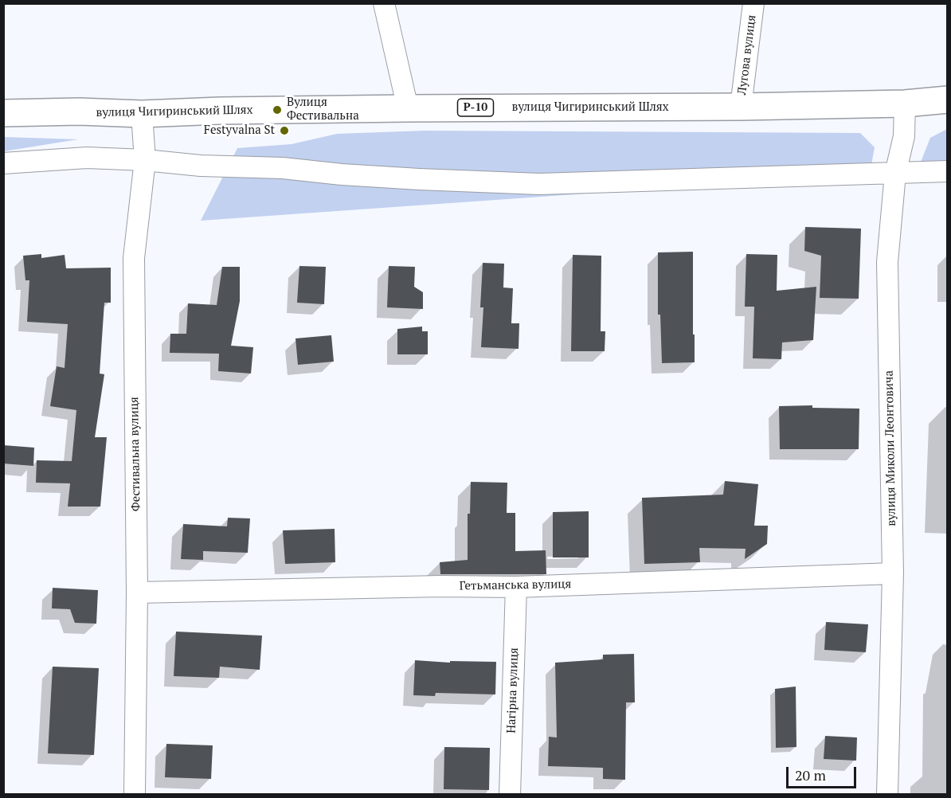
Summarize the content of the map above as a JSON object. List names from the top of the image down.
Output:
{
  "streets": {
    "main road": ["Р-10", "вулиця Чигиринський Шлях"],
    "street": [
      "Лугова вулиця",
      "вулиця Миколи Леонтовича",
      "Фестивальна вулиця",
      "Гетьманська вулиця",
      "Нагірна вулиця"
    ]
  },
  "crossings": [
    ["Лугова вулиця", "вулиця Чигиринський Шлях"],
    ["вулиця Чигиринський Шлях", "вулиця Миколи Леонтовича"],
    ["вулиця Чигиринський Шлях", "Фестивальна вулиця"],
    ["вулиця Миколи Леонтовича", "Гетьманська вулиця"],
    ["Фестивальна вулиця", "Гетьманська вулиця"],
    ["Гетьманська вулиця", "Нагірна вулиця"]
  ],
  "places": ["Вулиця Фестивальна", "Festyvalna St"],
  "scale_bar": "20 m"
}
